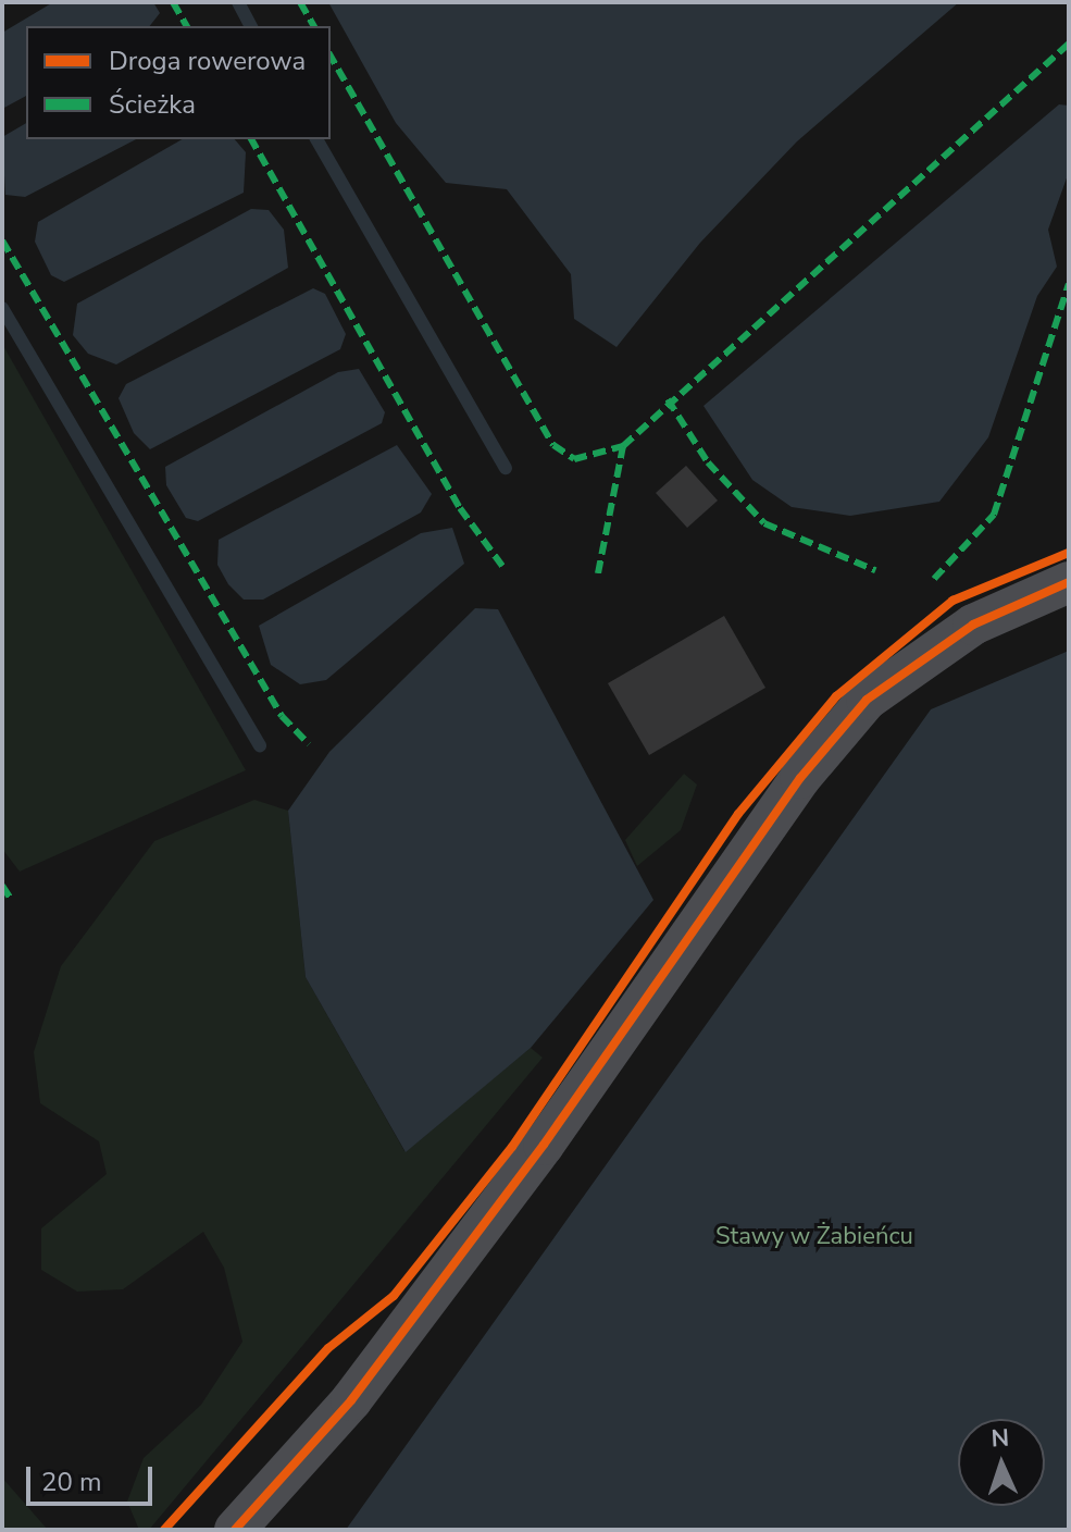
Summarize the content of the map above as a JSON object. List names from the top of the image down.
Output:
{
  "parks": ["Stawy w Żabieńcu"],
  "legend": ["Droga rowerowa", "Ścieżka"],
  "scale_bar": "20 m",
  "north": "top"
}
